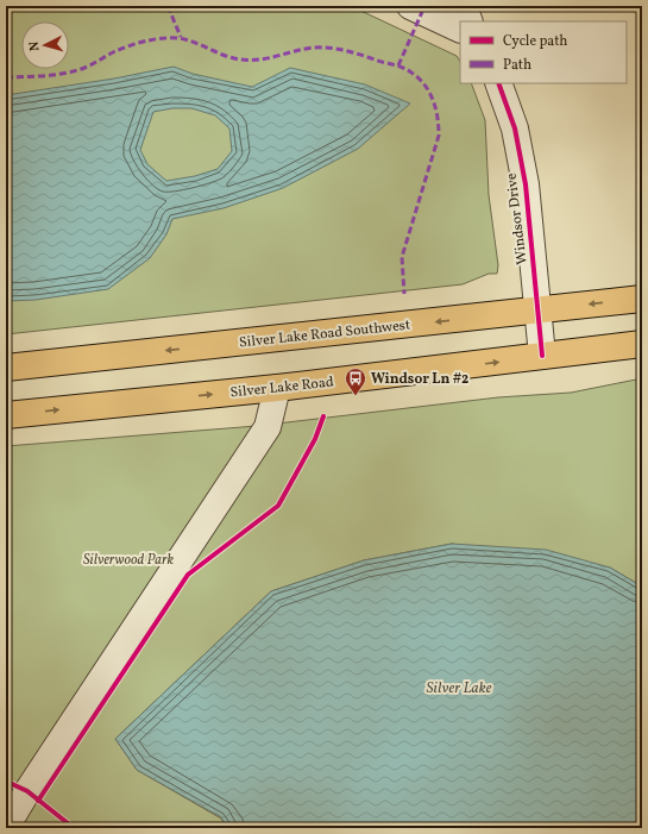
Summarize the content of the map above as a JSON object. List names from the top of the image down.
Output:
{
  "streets": {
    "main road": ["Silver Lake Road Southwest", "Silver Lake Road"],
    "street": ["Windsor Drive"]
  },
  "crossings": [
    ["Windsor Drive", "Silver Lake Road Southwest"],
    ["Windsor Drive", "Silver Lake Road"]
  ],
  "one_way": ["Silver Lake Road Southwest", "Silver Lake Road"],
  "water": ["Silver Lake"],
  "parks": ["Silverwood Park"],
  "places": {
    "bus stop": ["Windsor Ln #2"]
  },
  "legend": ["Cycle path", "Path"],
  "north": "left"
}
